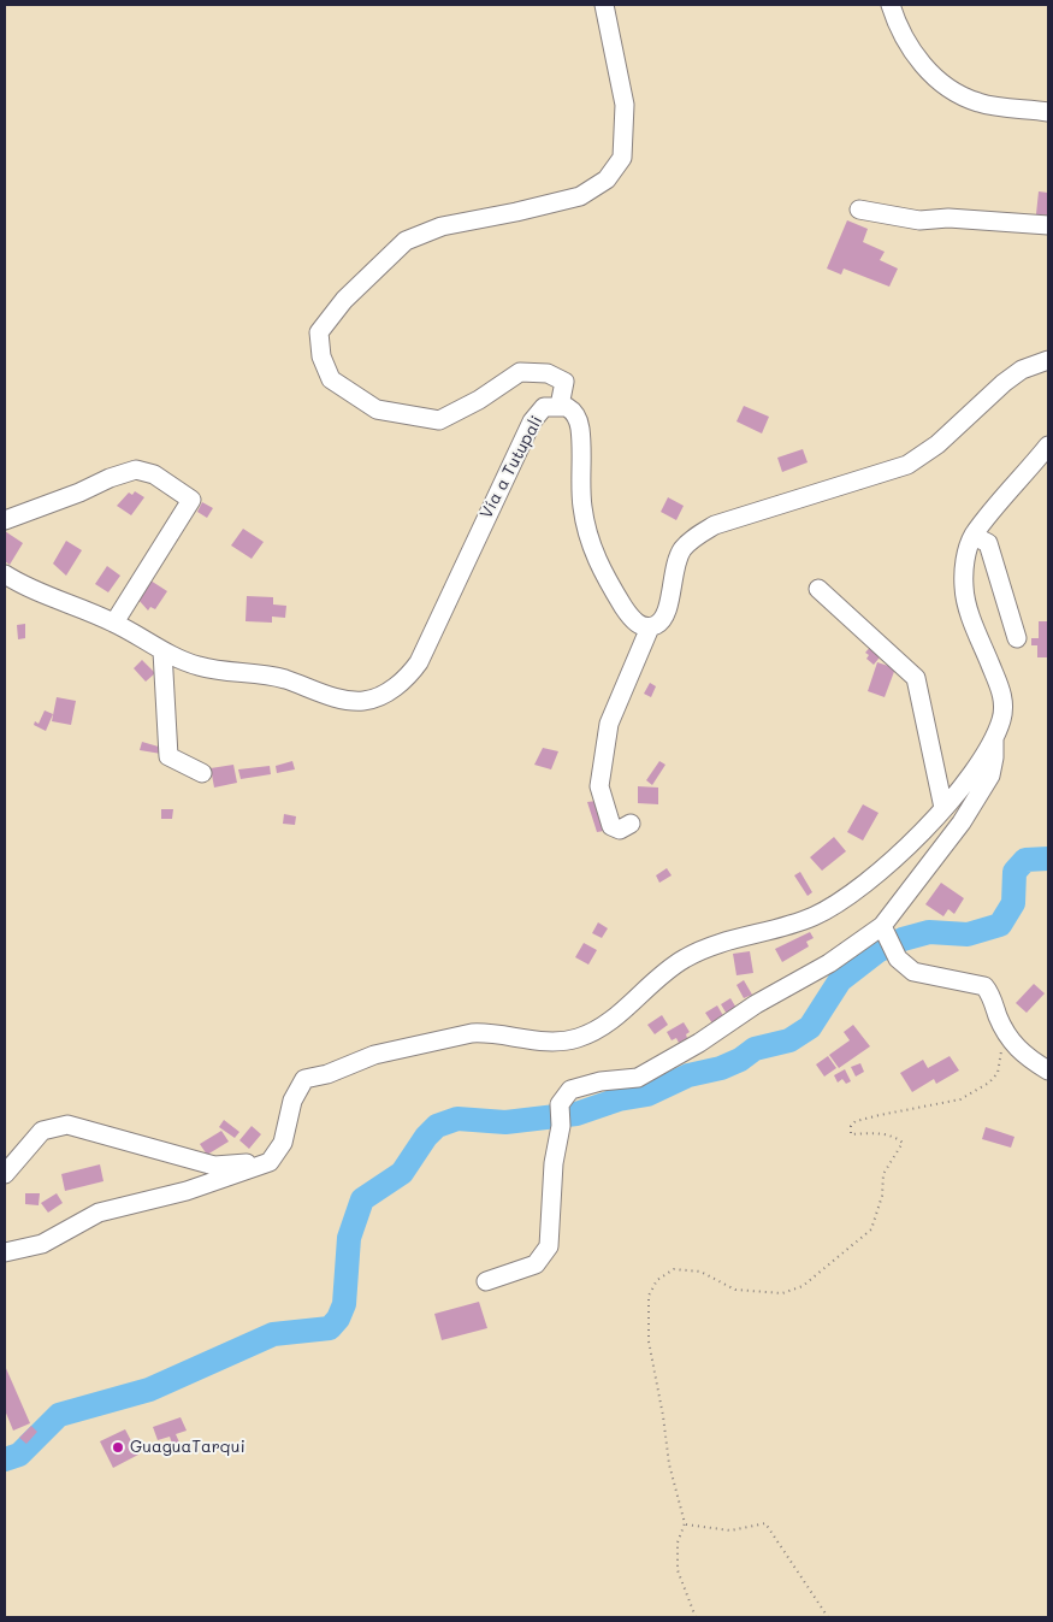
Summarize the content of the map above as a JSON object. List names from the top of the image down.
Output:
{
  "streets": {
    "street": ["Vía a Tutupali"]
  },
  "places": ["GuaguaTarqui"]
}
